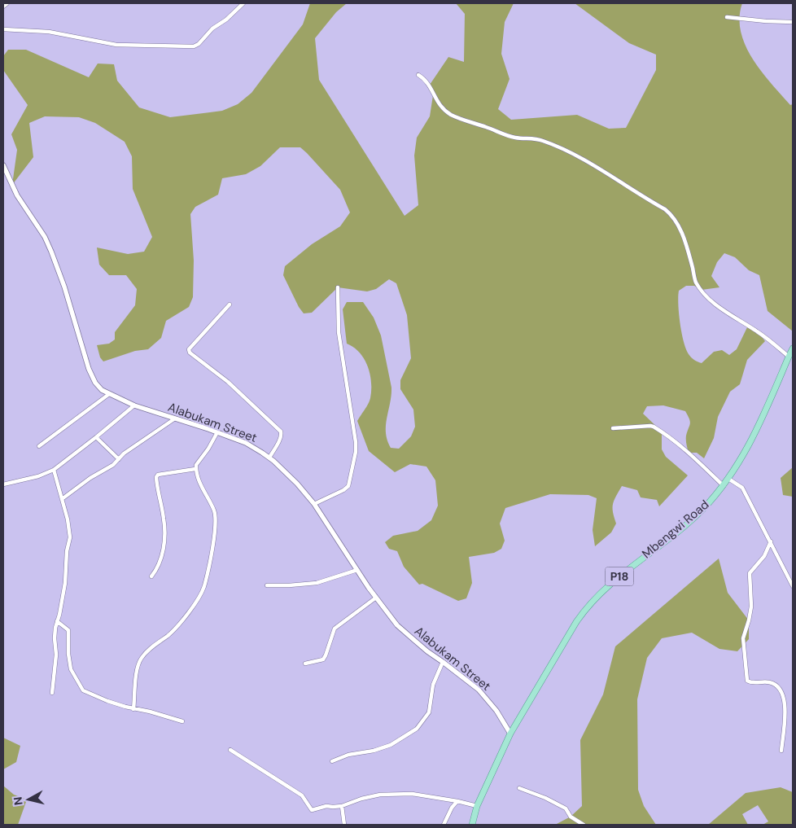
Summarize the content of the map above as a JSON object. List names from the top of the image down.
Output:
{
  "streets": {
    "main road": ["Mbengwi Road", "P18"],
    "street": ["Alabukam Street"]
  },
  "crossings": [
    ["Alabukam Street", "Mbengwi Road"]
  ],
  "north": "left"
}
